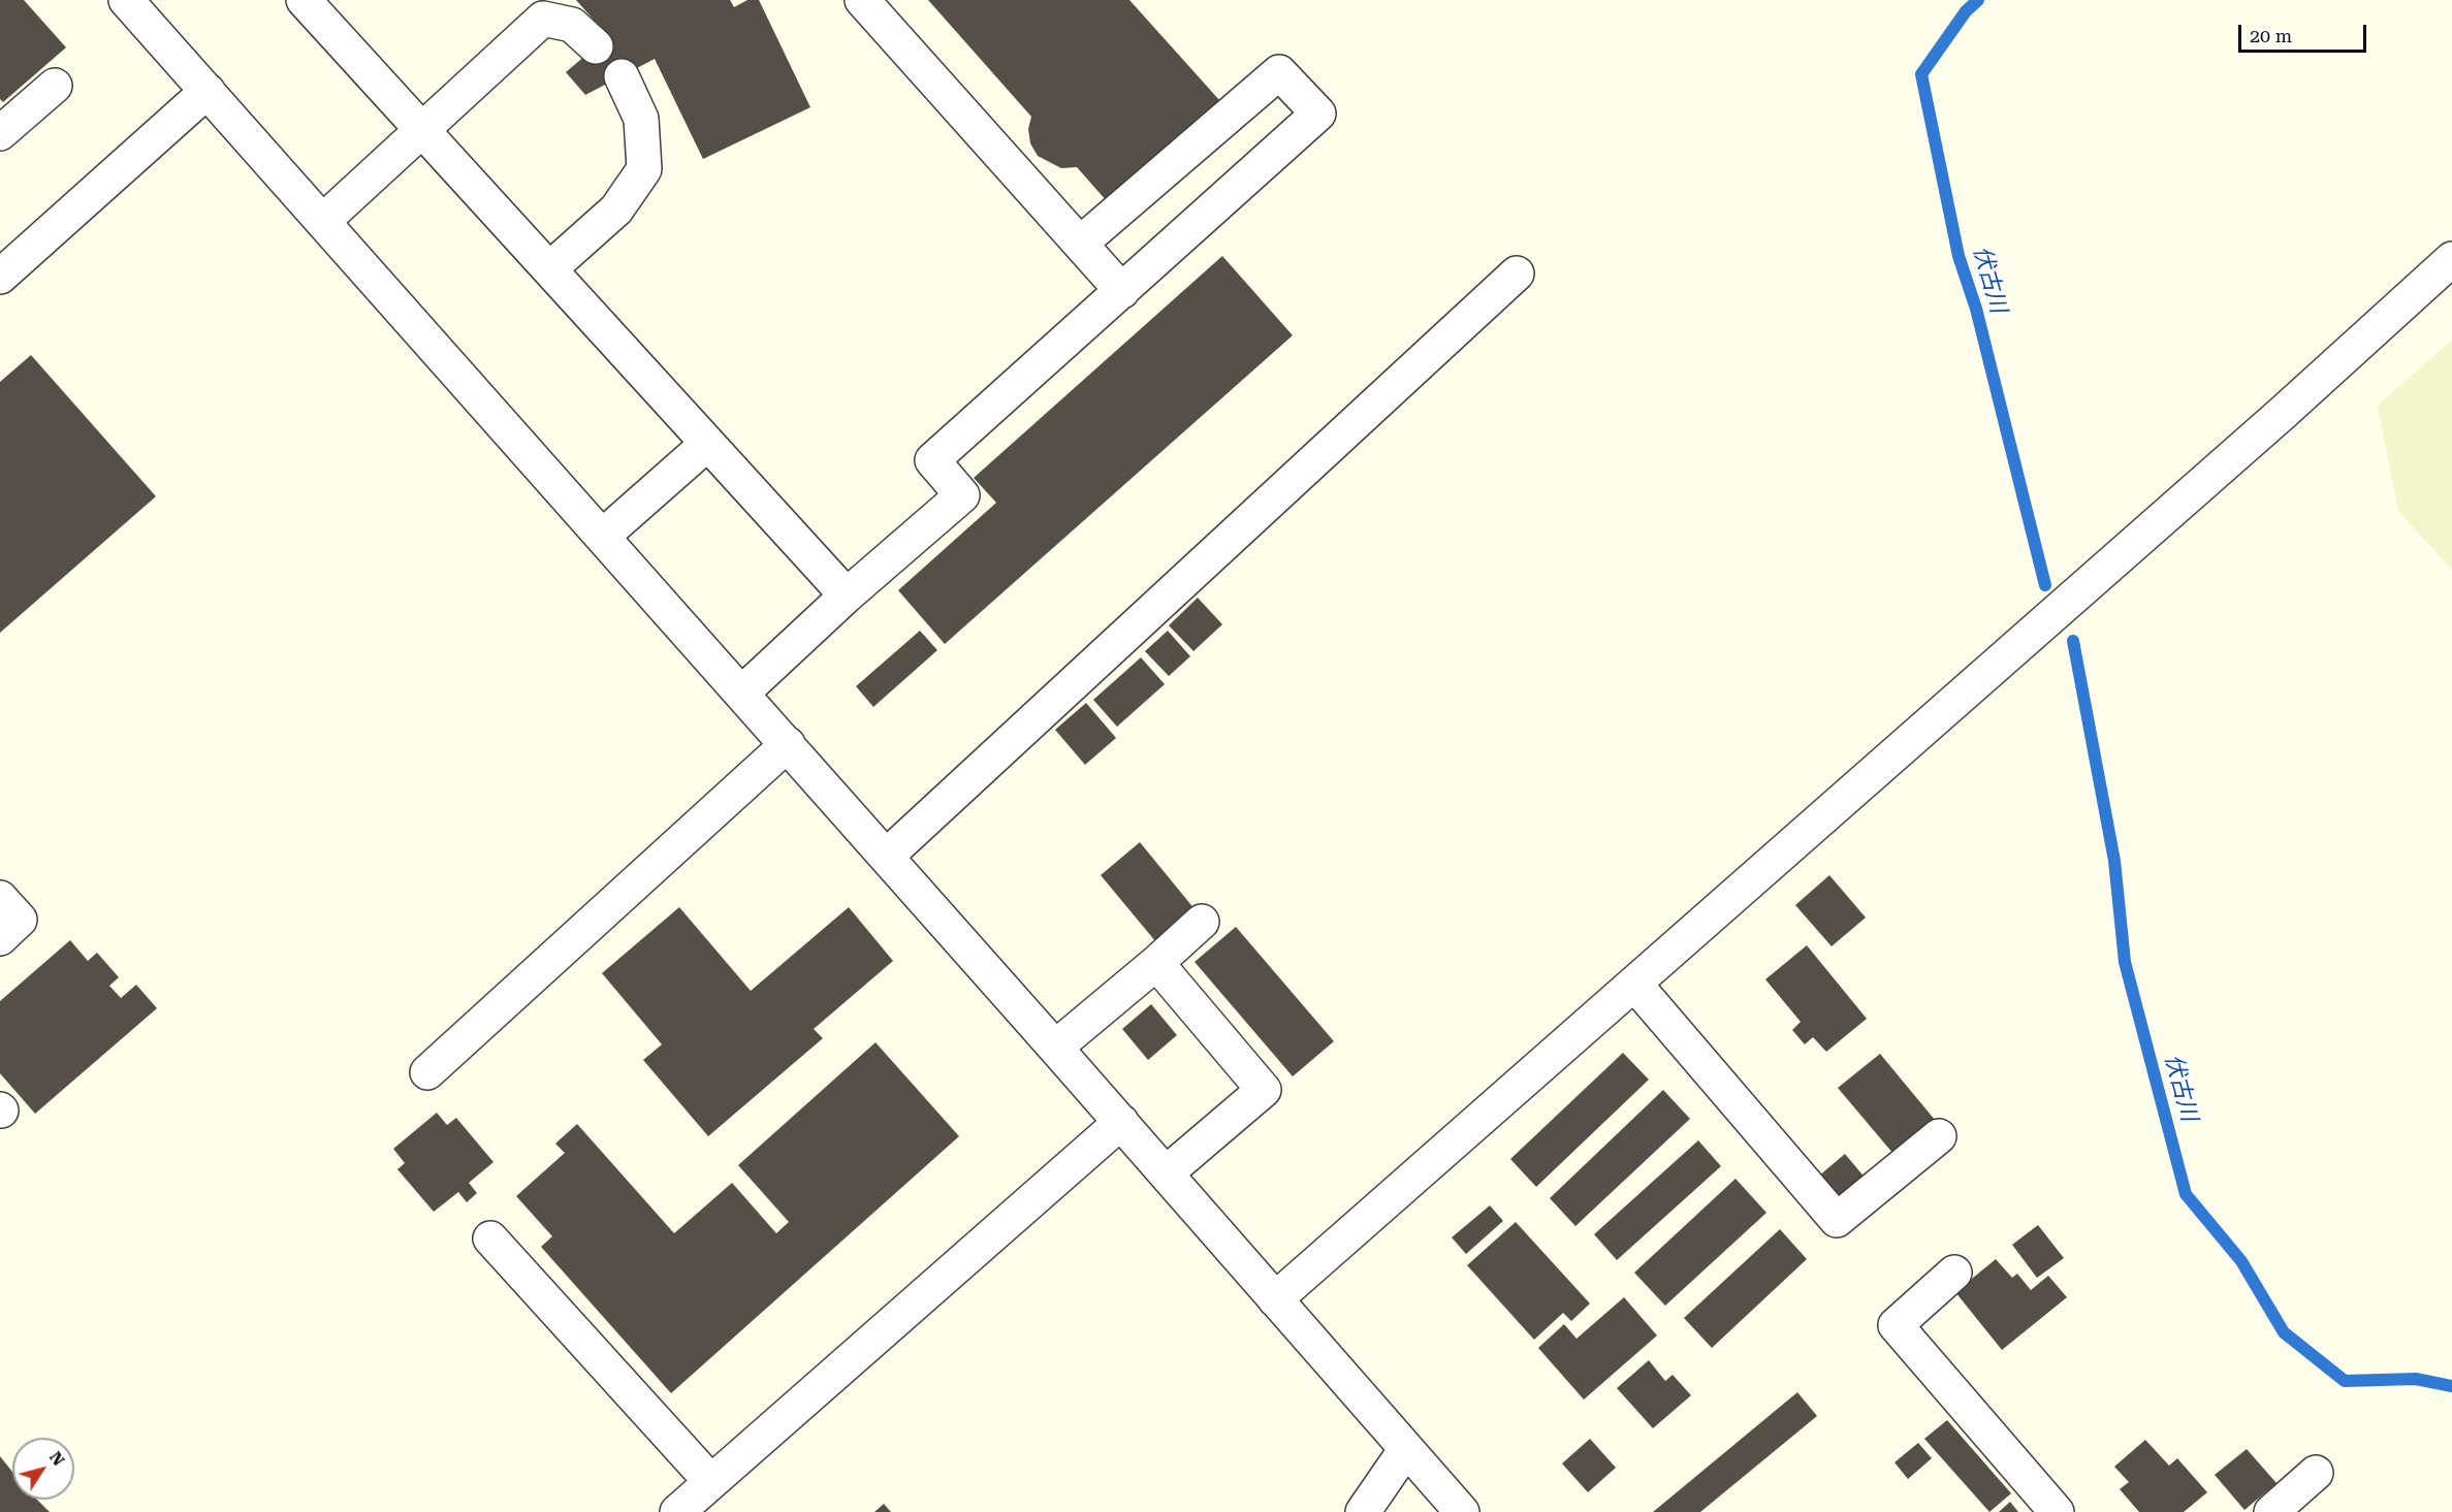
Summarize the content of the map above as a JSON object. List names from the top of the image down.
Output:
{
  "water": ["伏古川"],
  "scale_bar": "20 m",
  "north": "top right"
}
